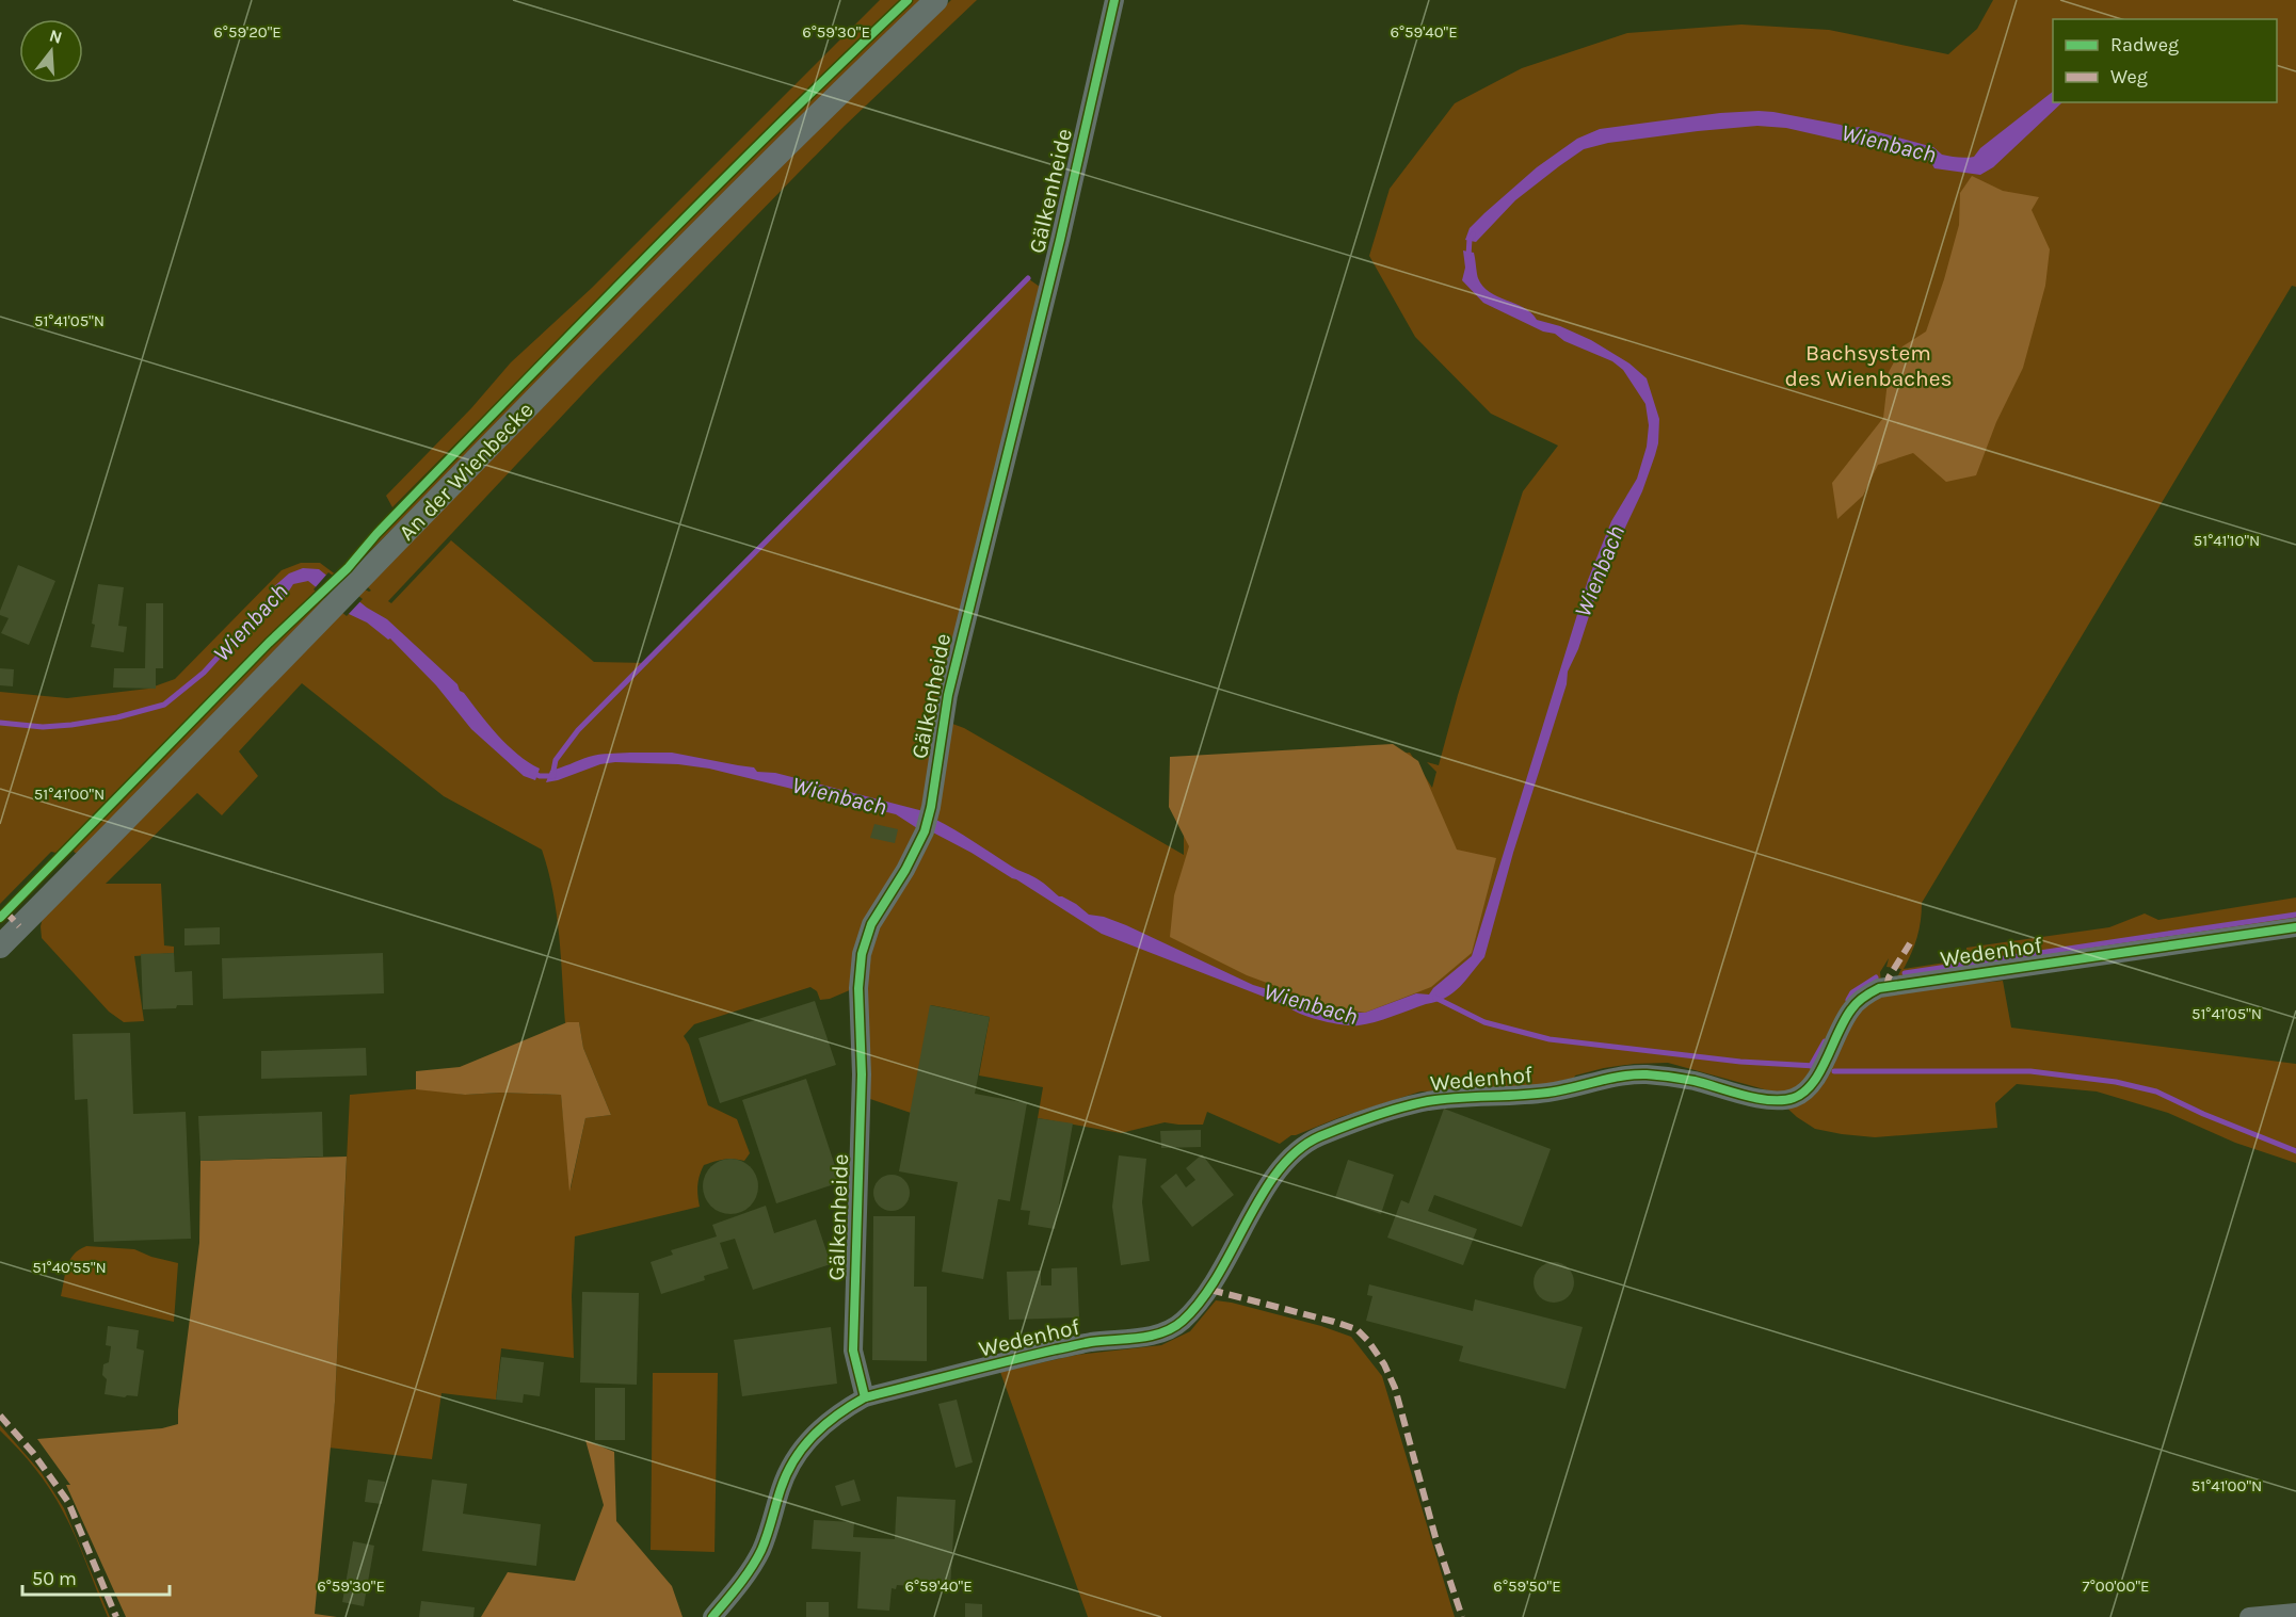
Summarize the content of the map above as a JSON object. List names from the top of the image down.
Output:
{
  "streets": {
    "street": ["Gälkenheide", "An der Wienbecke", "Wedenhof"]
  },
  "crossings": [
    ["Gälkenheide", "Wedenhof"]
  ],
  "water": ["Wienbach"],
  "parks": ["Bachsystem des Wienbaches"],
  "legend": ["Radweg", "Weg"],
  "scale_bar": "50 m",
  "north": "top",
  "coordinates": [
    "6°59'20\"E",
    "6°59'30\"E",
    "6°59'40\"E",
    "51°41'05\"N",
    "51°41'10\"N",
    "51°41'00\"N",
    "51°40'55\"N",
    "6°59'50\"E",
    "7°00'00\"E"
  ]
}
